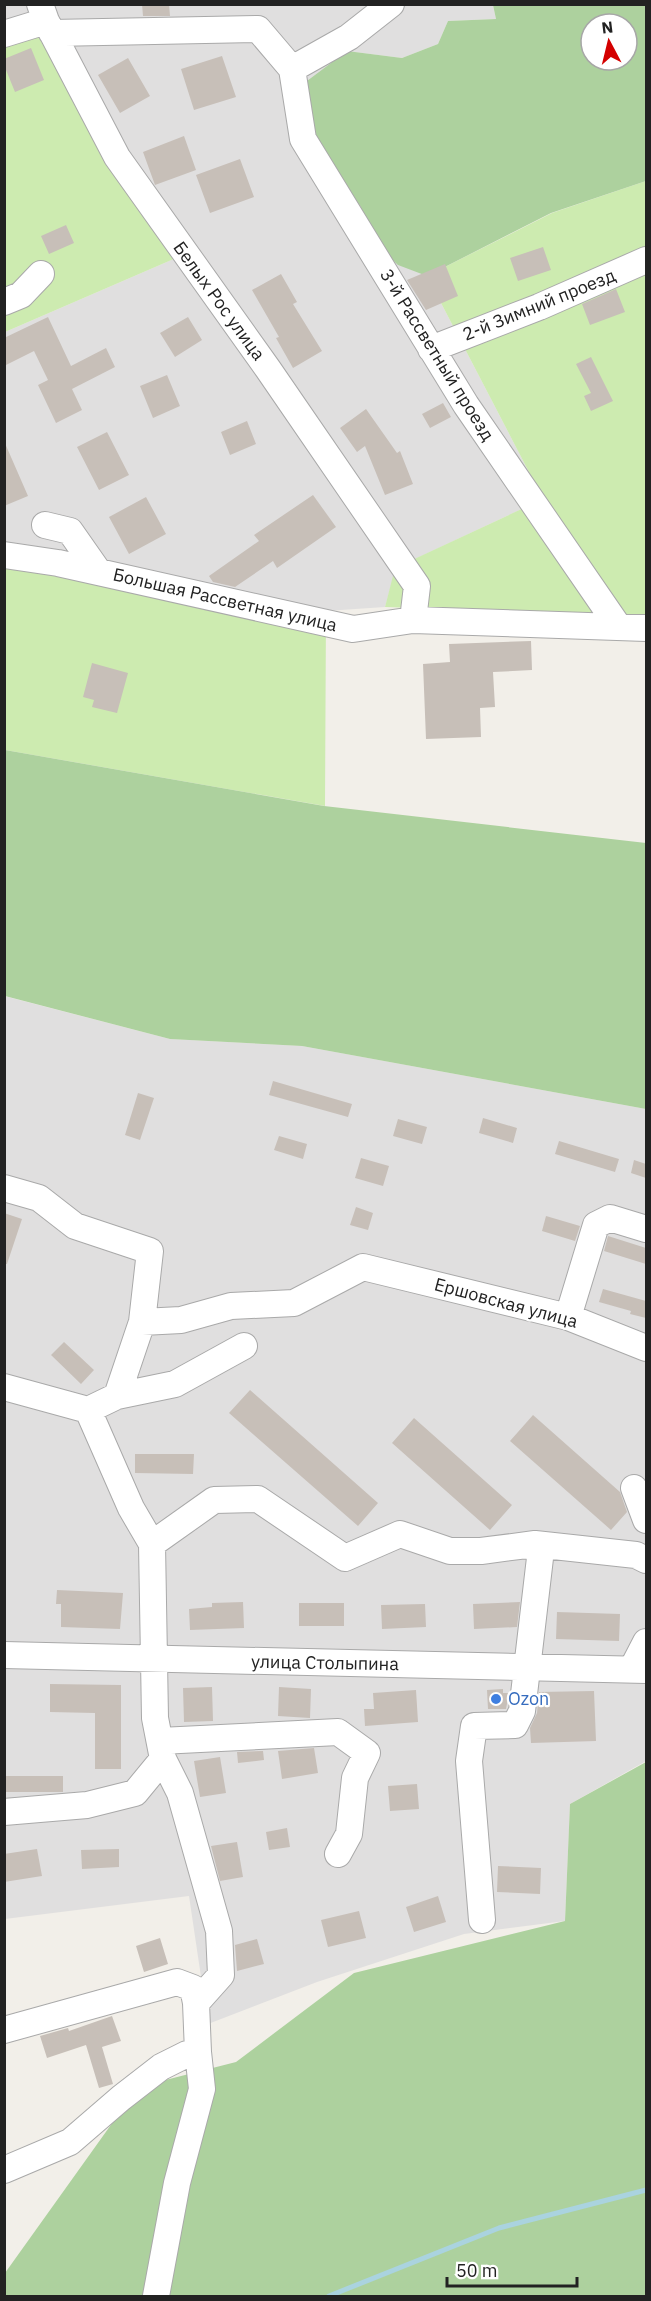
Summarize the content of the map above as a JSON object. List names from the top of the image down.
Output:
{
  "streets": {
    "street": [
      "Белых Рос улица",
      "2-й Зимний проезд",
      "3-й Рассветный проезд",
      "Большая Рассветная улица",
      "Ершовская улица",
      "улица Столыпина"
    ]
  },
  "crossings": [
    ["Белых Рос улица", "Большая Рассветная улица"],
    ["2-й Зимний проезд", "3-й Рассветный проезд"],
    ["3-й Рассветный проезд", "Большая Рассветная улица"]
  ],
  "places": ["Ozon"],
  "scale_bar": "50 m",
  "north": "top"
}
